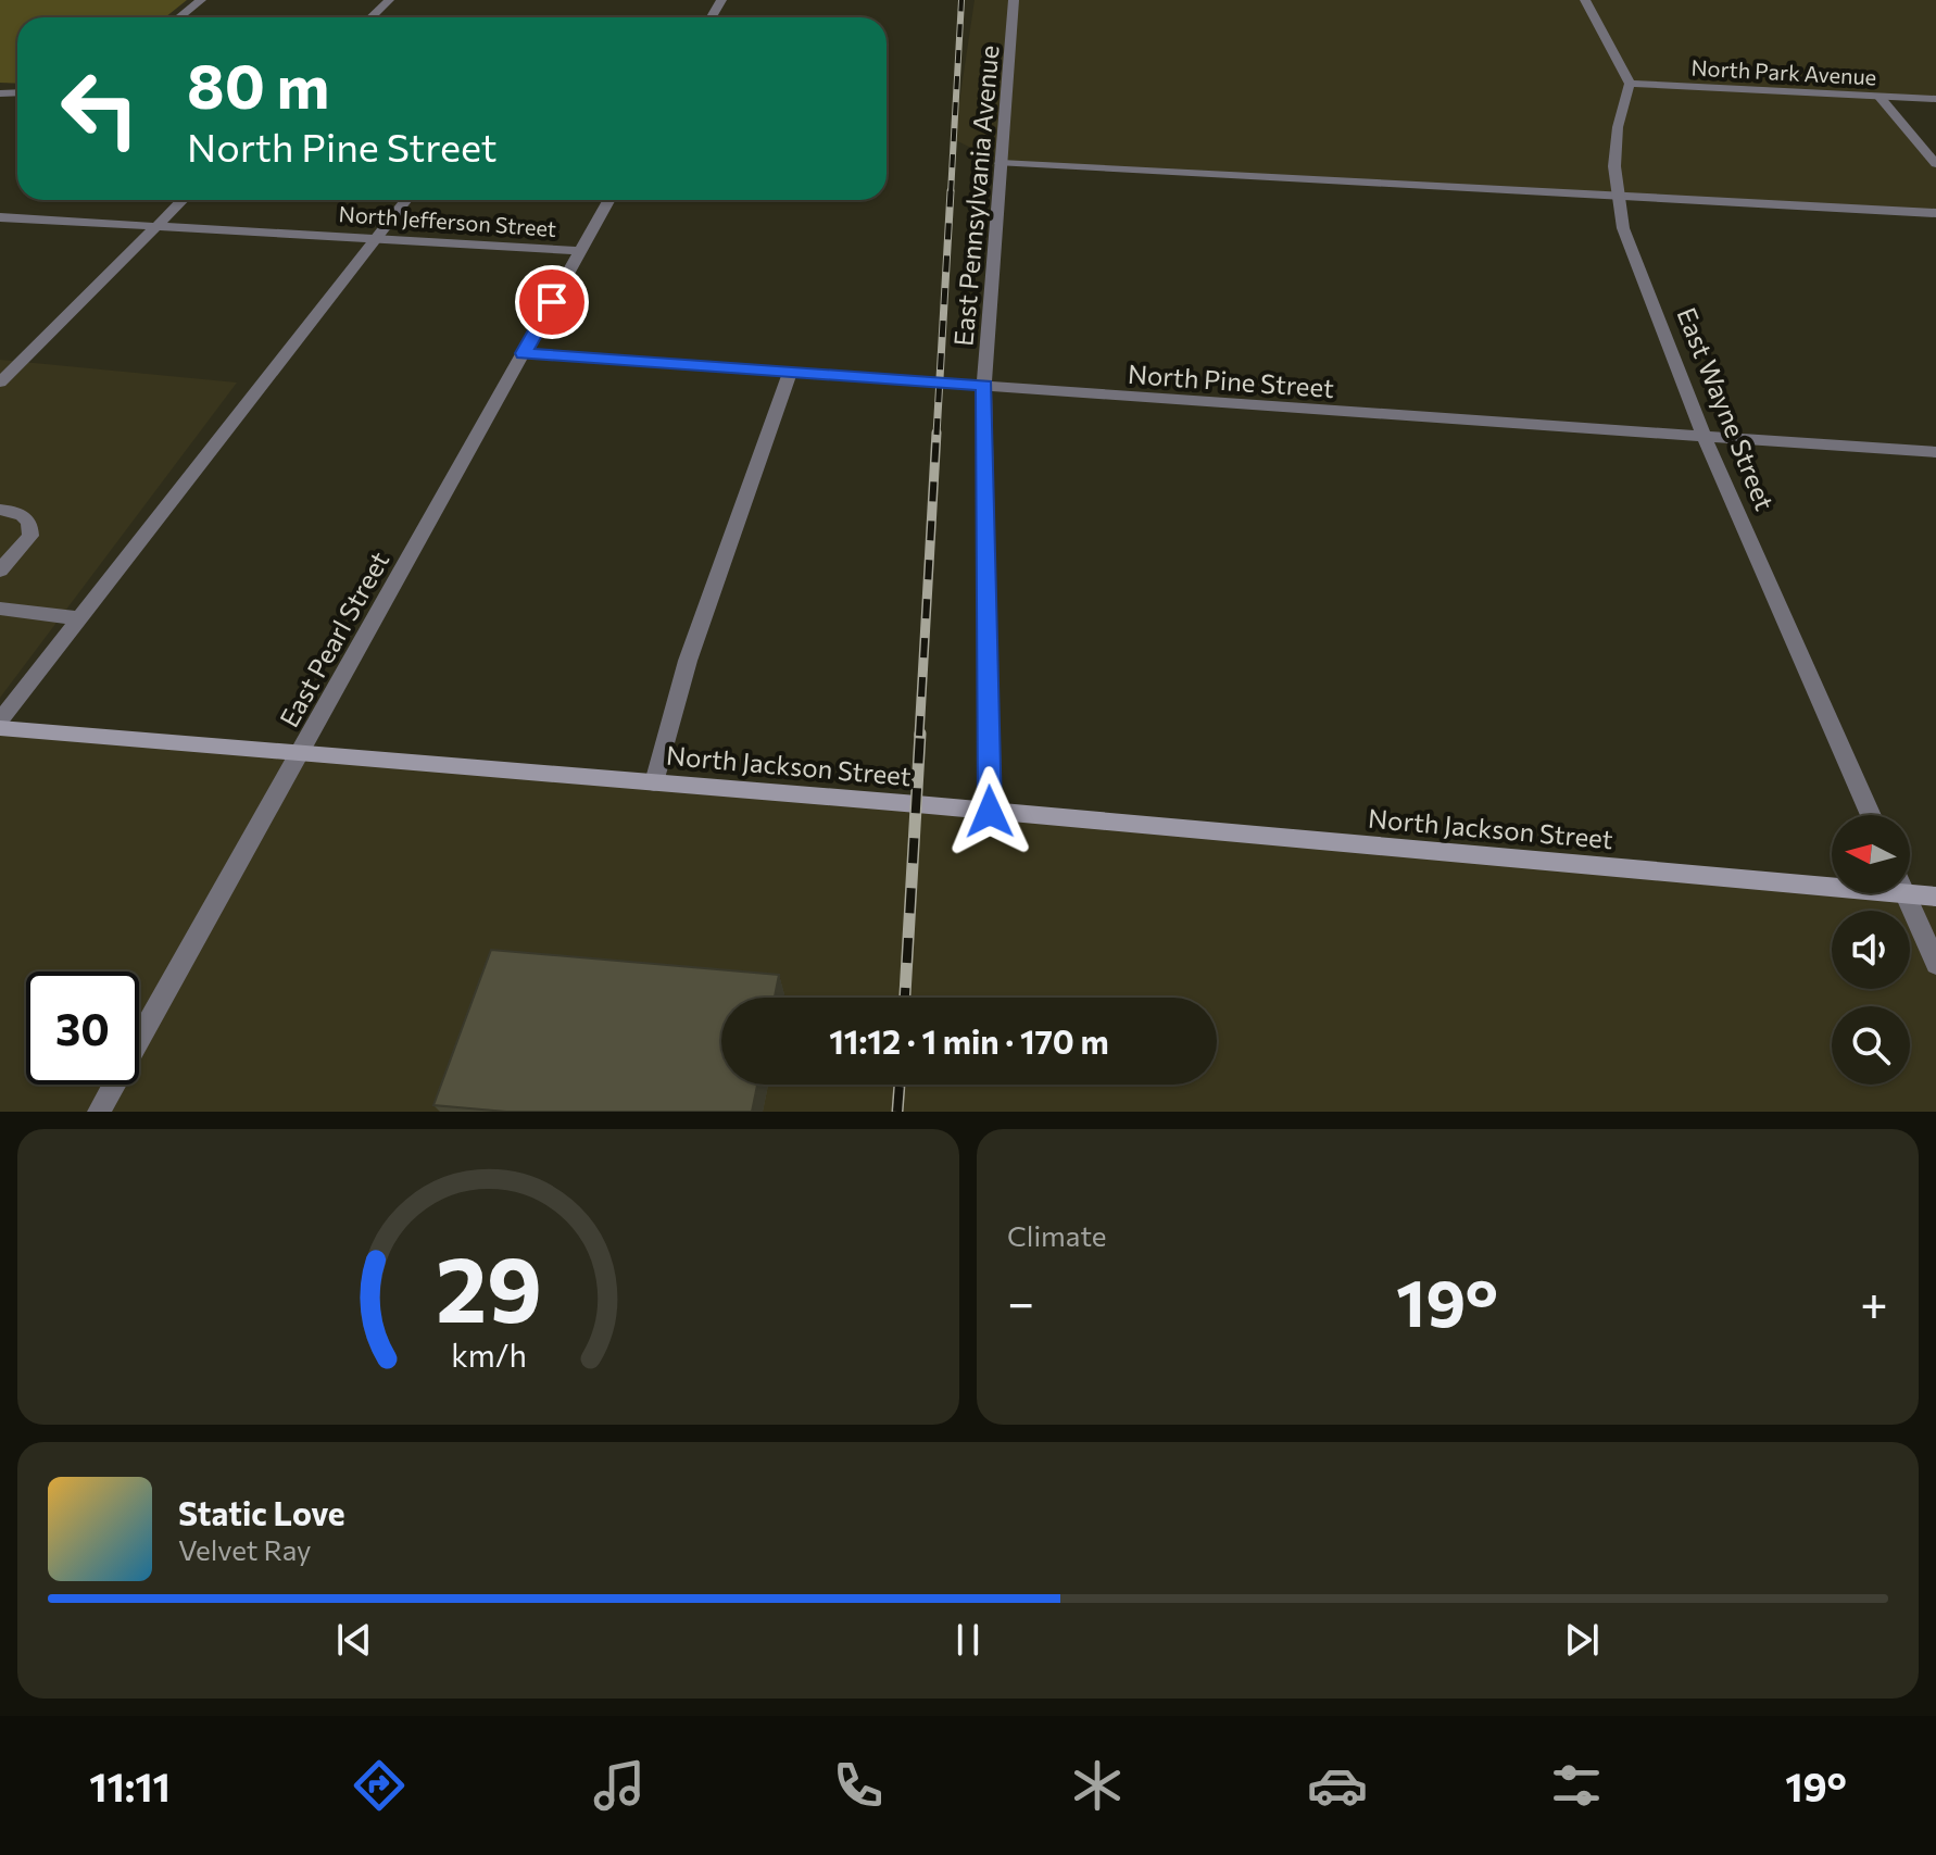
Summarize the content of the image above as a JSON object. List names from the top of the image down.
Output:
{
  "streets": {
    "main road": ["North Jackson Street"],
    "street": [
      "North Park Avenue",
      "East Pennsylvania Avenue",
      "North Jefferson Street",
      "North Pine Street",
      "East Wayne Street",
      "East Pearl Street"
    ]
  },
  "crossings": [
    ["North Park Avenue", "East Wayne Street"],
    ["East Pennsylvania Avenue", "North Pine Street"],
    ["East Pennsylvania Avenue", "North Jackson Street"],
    ["North Jefferson Street", "East Pearl Street"],
    ["North Pine Street", "East Wayne Street"],
    ["North Pine Street", "East Pearl Street"],
    ["East Pearl Street", "North Jackson Street"]
  ],
  "north": "left",
  "page": {
    "turn": ["80 m", "North Pine Street"],
    "limit": "30",
    "trip": "11:12 · 1 min · 170 m",
    "tile": "Climate",
    "heat": ["−", "19°", "+"],
    "song": ["Static Love", "Velvet Ray"],
    "tabs": ["11:11", "19°"],
    "gauge": ["29", "km/h"]
  }
}
